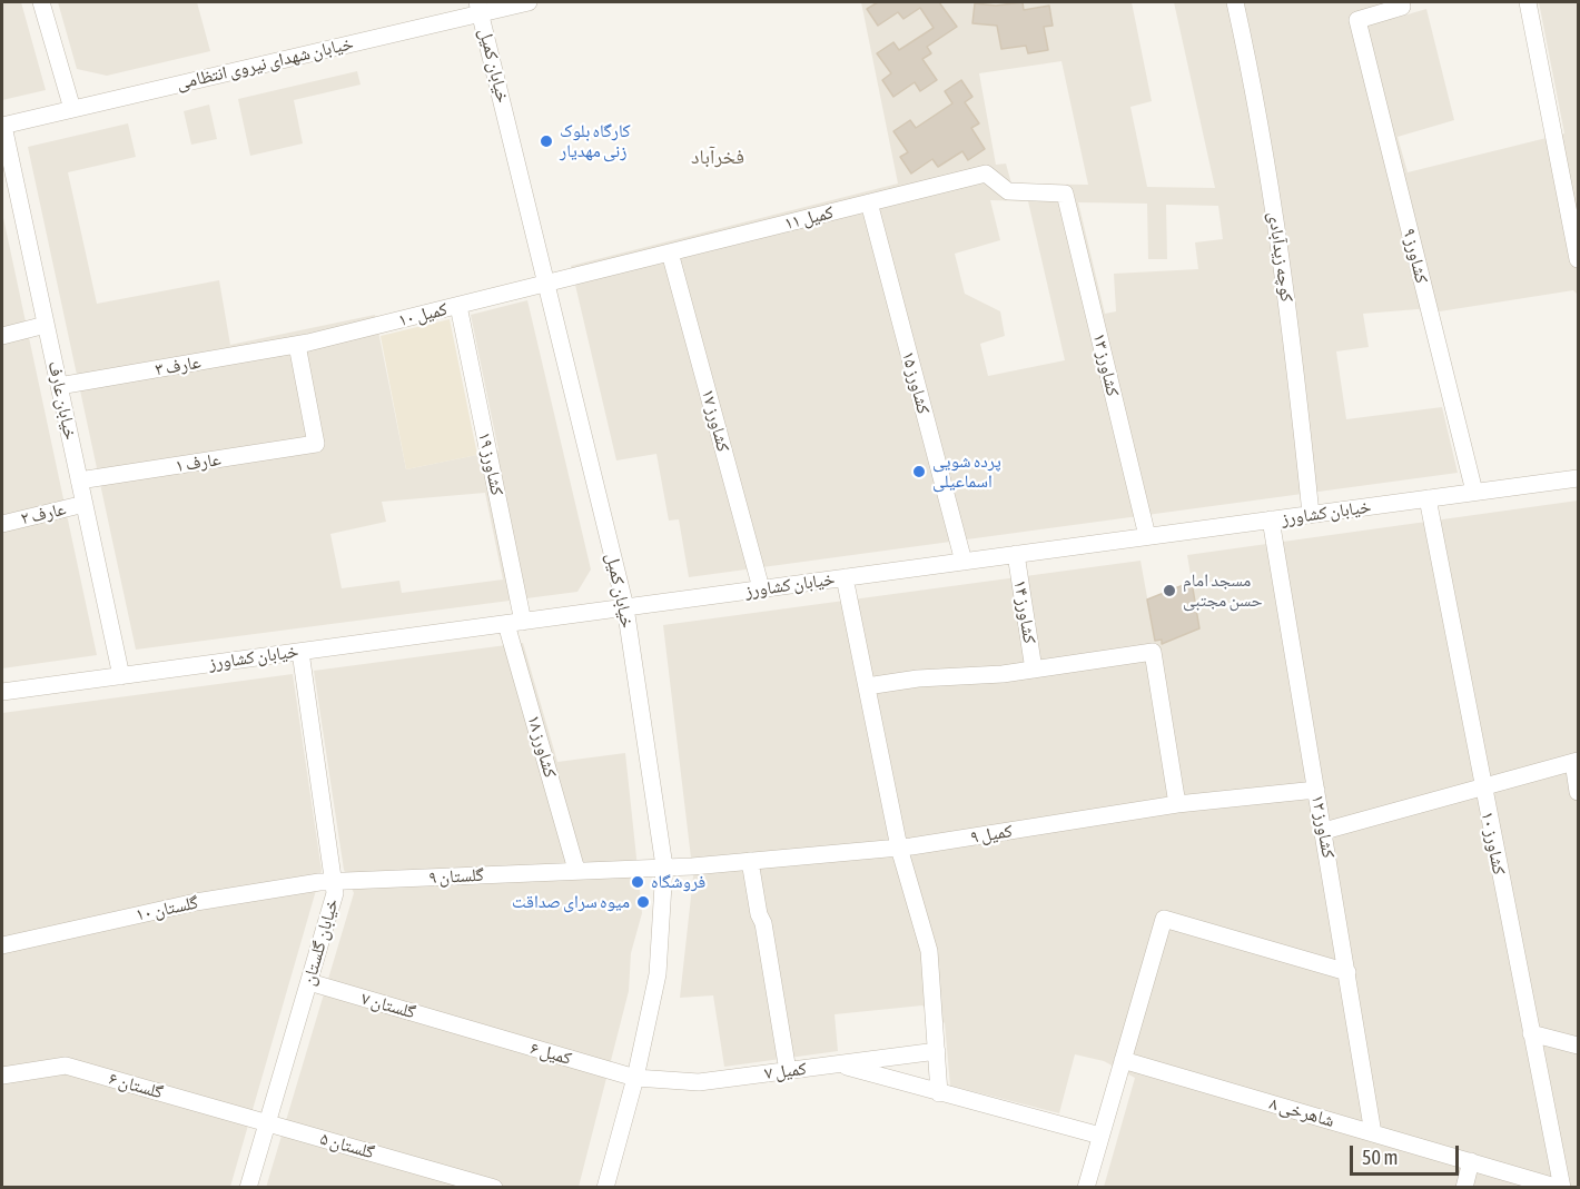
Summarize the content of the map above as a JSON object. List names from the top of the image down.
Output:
{
  "streets": {
    "street": [
      "خیابان شهدای نیروی انتظامی",
      "خیابان کمیل",
      "کمیل ۱۱",
      "کشاورز ۹",
      "کوچه زیدآبادی",
      "کمیل ۱۰",
      "کشاورز ۱۳",
      "عارف ۳",
      "کشاورز ۱۵",
      "خیابان عارف",
      "کشاورز ۱۷",
      "عارف ۱",
      "کشاورز ۱۹",
      "خیابان کشاورز",
      "عارف ۲",
      "کشاورز ۱۴",
      "کشاورز ۱۸",
      "کشاورز ۱۲",
      "کمیل ۹",
      "کشاورز ۱۰",
      "گلستان ۹",
      "گلستان ۱۰",
      "خیابان گلستان",
      "گلستان ۷",
      "کمیل ۶",
      "کمیل ۷",
      "گلستان ۶",
      "شاهرخی ۸",
      "گلستان ۵"
    ]
  },
  "crossings": [
    ["خیابان شهدای نیروی انتظامی", "خیابان کمیل"],
    ["خیابان شهدای نیروی انتظامی", "خیابان عارف"],
    ["خیابان کمیل", "کمیل ۱۱"],
    ["خیابان کمیل", "کمیل ۱۰"],
    ["خیابان کمیل", "خیابان کشاورز"],
    ["خیابان کمیل", "کمیل ۹"],
    ["خیابان کمیل", "گلستان ۹"],
    ["خیابان کمیل", "کمیل ۶"],
    ["خیابان کمیل", "کمیل ۷"],
    ["کمیل ۱۱", "کمیل ۱۰"],
    ["کمیل ۱۱", "کشاورز ۱۳"],
    ["کمیل ۱۱", "کشاورز ۱۵"],
    ["کمیل ۱۱", "کشاورز ۱۷"],
    ["کشاورز ۹", "خیابان کشاورز"],
    ["کوچه زیدآبادی", "خیابان کشاورز"],
    ["کمیل ۱۰", "عارف ۳"],
    ["کمیل ۱۰", "عارف ۱"],
    ["کمیل ۱۰", "کشاورز ۱۹"],
    ["کشاورز ۱۳", "خیابان کشاورز"],
    ["عارف ۳", "خیابان عارف"],
    ["عارف ۳", "عارف ۱"],
    ["کشاورز ۱۵", "خیابان کشاورز"],
    ["خیابان عارف", "عارف ۱"],
    ["خیابان عارف", "خیابان کشاورز"],
    ["خیابان عارف", "عارف ۲"],
    ["کشاورز ۱۷", "خیابان کشاورز"],
    ["کشاورز ۱۹", "خیابان کشاورز"],
    ["کشاورز ۱۹", "کشاورز ۱۸"],
    ["خیابان کشاورز", "کشاورز ۱۴"],
    ["خیابان کشاورز", "کشاورز ۱۸"],
    ["خیابان کشاورز", "کشاورز ۱۲"],
    ["خیابان کشاورز", "کشاورز ۱۰"],
    ["خیابان کشاورز", "خیابان گلستان"],
    ["کشاورز ۱۸", "گلستان ۹"],
    ["کشاورز ۱۲", "کمیل ۹"],
    ["کشاورز ۱۲", "شاهرخی ۸"],
    ["کمیل ۹", "گلستان ۹"],
    ["کشاورز ۱۰", "شاهرخی ۸"],
    ["گلستان ۹", "گلستان ۱۰"],
    ["گلستان ۹", "خیابان گلستان"],
    ["گلستان ۱۰", "خیابان گلستان"],
    ["خیابان گلستان", "گلستان ۷"],
    ["خیابان گلستان", "گلستان ۶"],
    ["خیابان گلستان", "گلستان ۵"],
    ["گلستان ۷", "کمیل ۶"],
    ["کمیل ۶", "کمیل ۷"],
    ["گلستان ۶", "گلستان ۵"]
  ],
  "districts": ["فخرآباد"],
  "places": [
    "کارگاه بلوک زنی مهدیار",
    "پرده شویی اسماعیلی",
    "مسجد امام حسن مجتبی",
    "فروشگاه",
    "میوه سرای صداقت"
  ],
  "scale_bar": "50 m"
}
